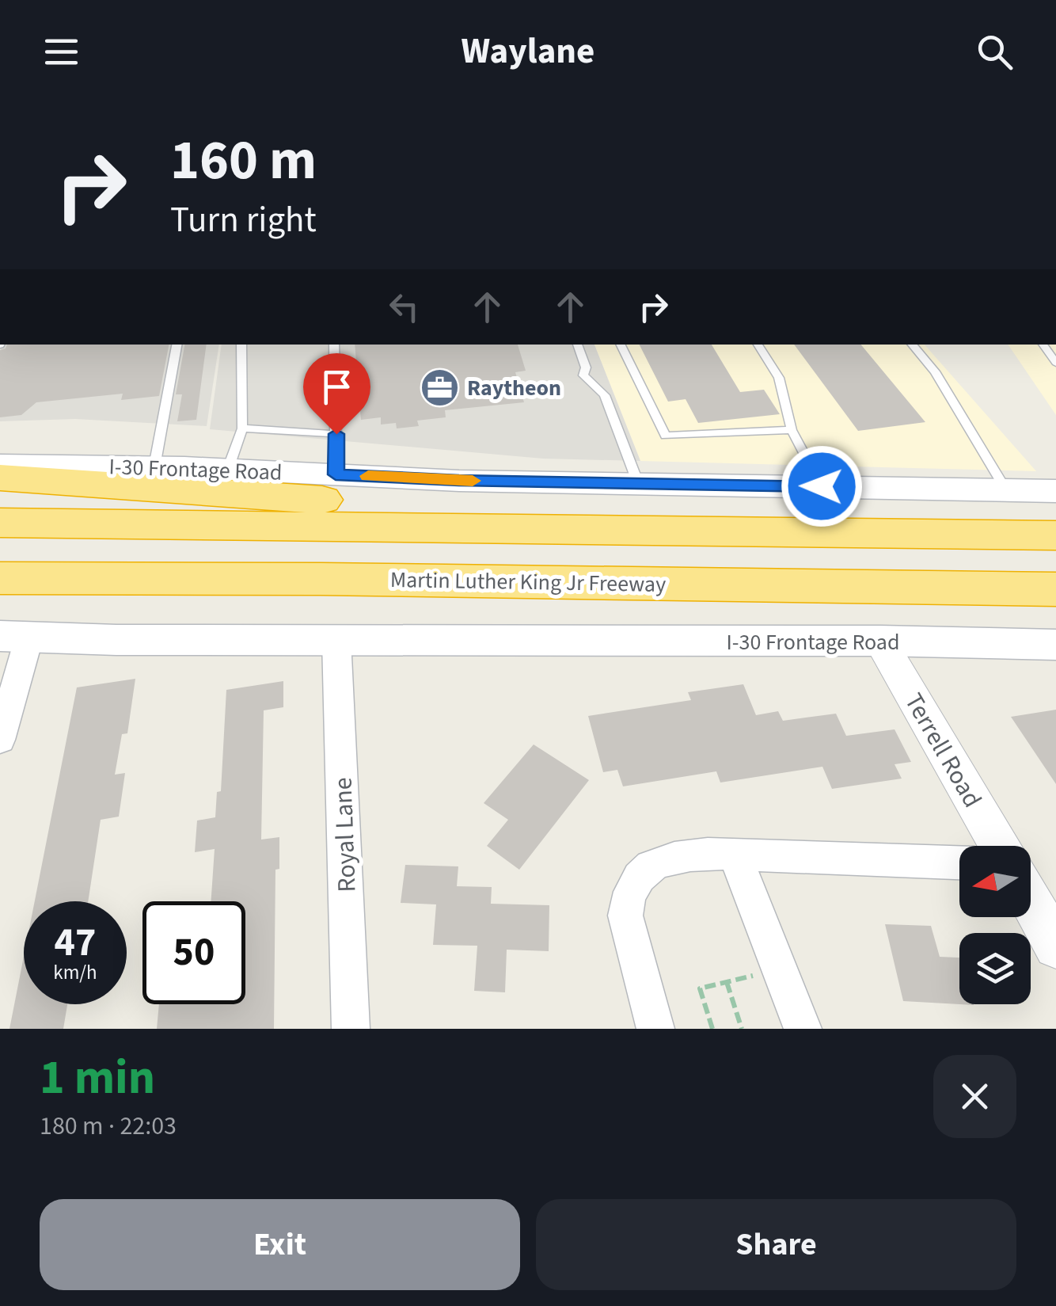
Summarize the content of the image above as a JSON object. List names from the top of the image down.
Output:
{
  "streets": {
    "highway": ["Martin Luther King Jr Freeway"],
    "main road": ["I-30 Frontage Road"],
    "street": ["Terrell Road", "Royal Lane"]
  },
  "crossings": [
    ["I-30 Frontage Road", "Terrell Road"],
    ["I-30 Frontage Road", "Royal Lane"]
  ],
  "places": {
    "office": ["Raytheon"]
  },
  "north": "left",
  "page": {
    "header": "Waylane",
    "turn": ["160 m", "Turn right"],
    "speed": "47 km/h",
    "limit": "50",
    "heading": ["1 min", "180 m · 22:03"],
    "buttons": ["Exit", "Share"]
  }
}
